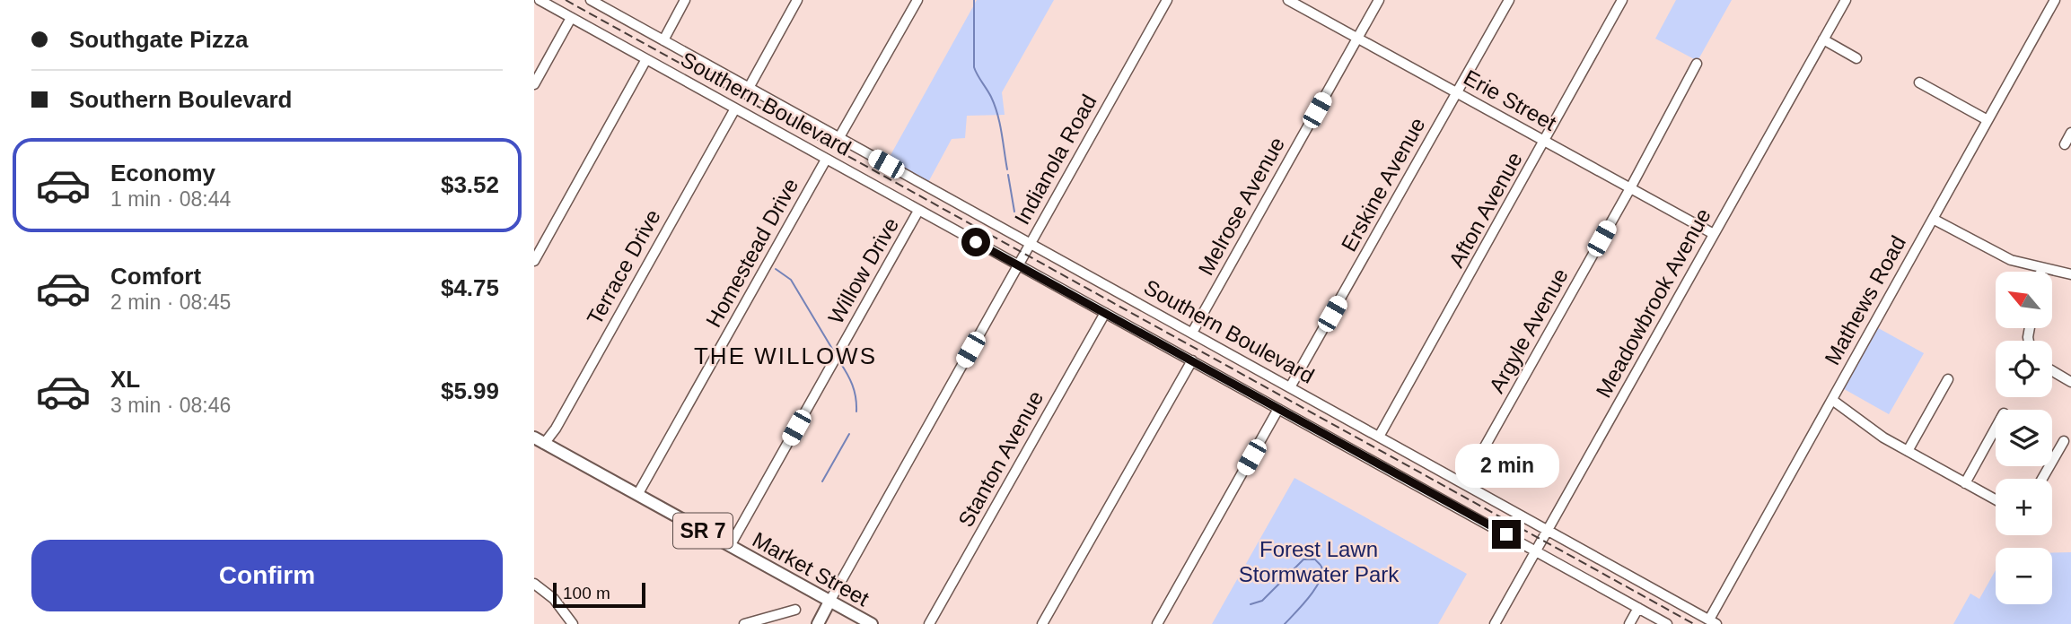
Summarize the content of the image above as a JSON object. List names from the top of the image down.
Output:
{
  "streets": {
    "main road": ["SR 7", "Market Street"],
    "street": [
      "Erie Street",
      "Southern Boulevard",
      "Indianola Road",
      "Erskine Avenue",
      "Melrose Avenue",
      "Afton Avenue",
      "Homestead Drive",
      "Terrace Drive",
      "Willow Drive",
      "Mathews Road",
      "Meadowbrook Avenue",
      "Argyle Avenue",
      "Stanton Avenue"
    ]
  },
  "crossings": [
    ["Erie Street", "Erskine Avenue"],
    ["Erie Street", "Melrose Avenue"],
    ["Erie Street", "Afton Avenue"],
    ["Erie Street", "Meadowbrook Avenue"],
    ["Erie Street", "Argyle Avenue"],
    ["Southern Boulevard", "Indianola Road"],
    ["Southern Boulevard", "Erskine Avenue"],
    ["Southern Boulevard", "Melrose Avenue"],
    ["Southern Boulevard", "Afton Avenue"],
    ["Southern Boulevard", "Homestead Drive"],
    ["Southern Boulevard", "Terrace Drive"],
    ["Southern Boulevard", "Willow Drive"],
    ["Southern Boulevard", "Mathews Road"],
    ["Southern Boulevard", "Meadowbrook Avenue"],
    ["Southern Boulevard", "Argyle Avenue"],
    ["Southern Boulevard", "Stanton Avenue"],
    ["Indianola Road", "Market Street"],
    ["Homestead Drive", "Market Street"],
    ["Terrace Drive", "Market Street"],
    ["Willow Drive", "Market Street"]
  ],
  "districts": ["THE WILLOWS"],
  "parks": ["Forest Lawn Stormwater Park"],
  "scale_bar": "100 m",
  "north": "top left",
  "page": {
    "banner": ["Southgate Pizza", "Southern Boulevard"],
    "list": [
      {
        "name": "Economy",
        "note": "1 min · 08:44",
        "value": "$3.52"
      },
      {
        "name": "Comfort",
        "note": "2 min · 08:45",
        "value": "$4.75"
      },
      {
        "name": "XL",
        "note": "3 min · 08:46",
        "value": "$5.99"
      }
    ],
    "map_buttons": ["+", "−"],
    "bubble": "2 min",
    "buttons": "Confirm",
    "scale": "100 m"
  }
}
